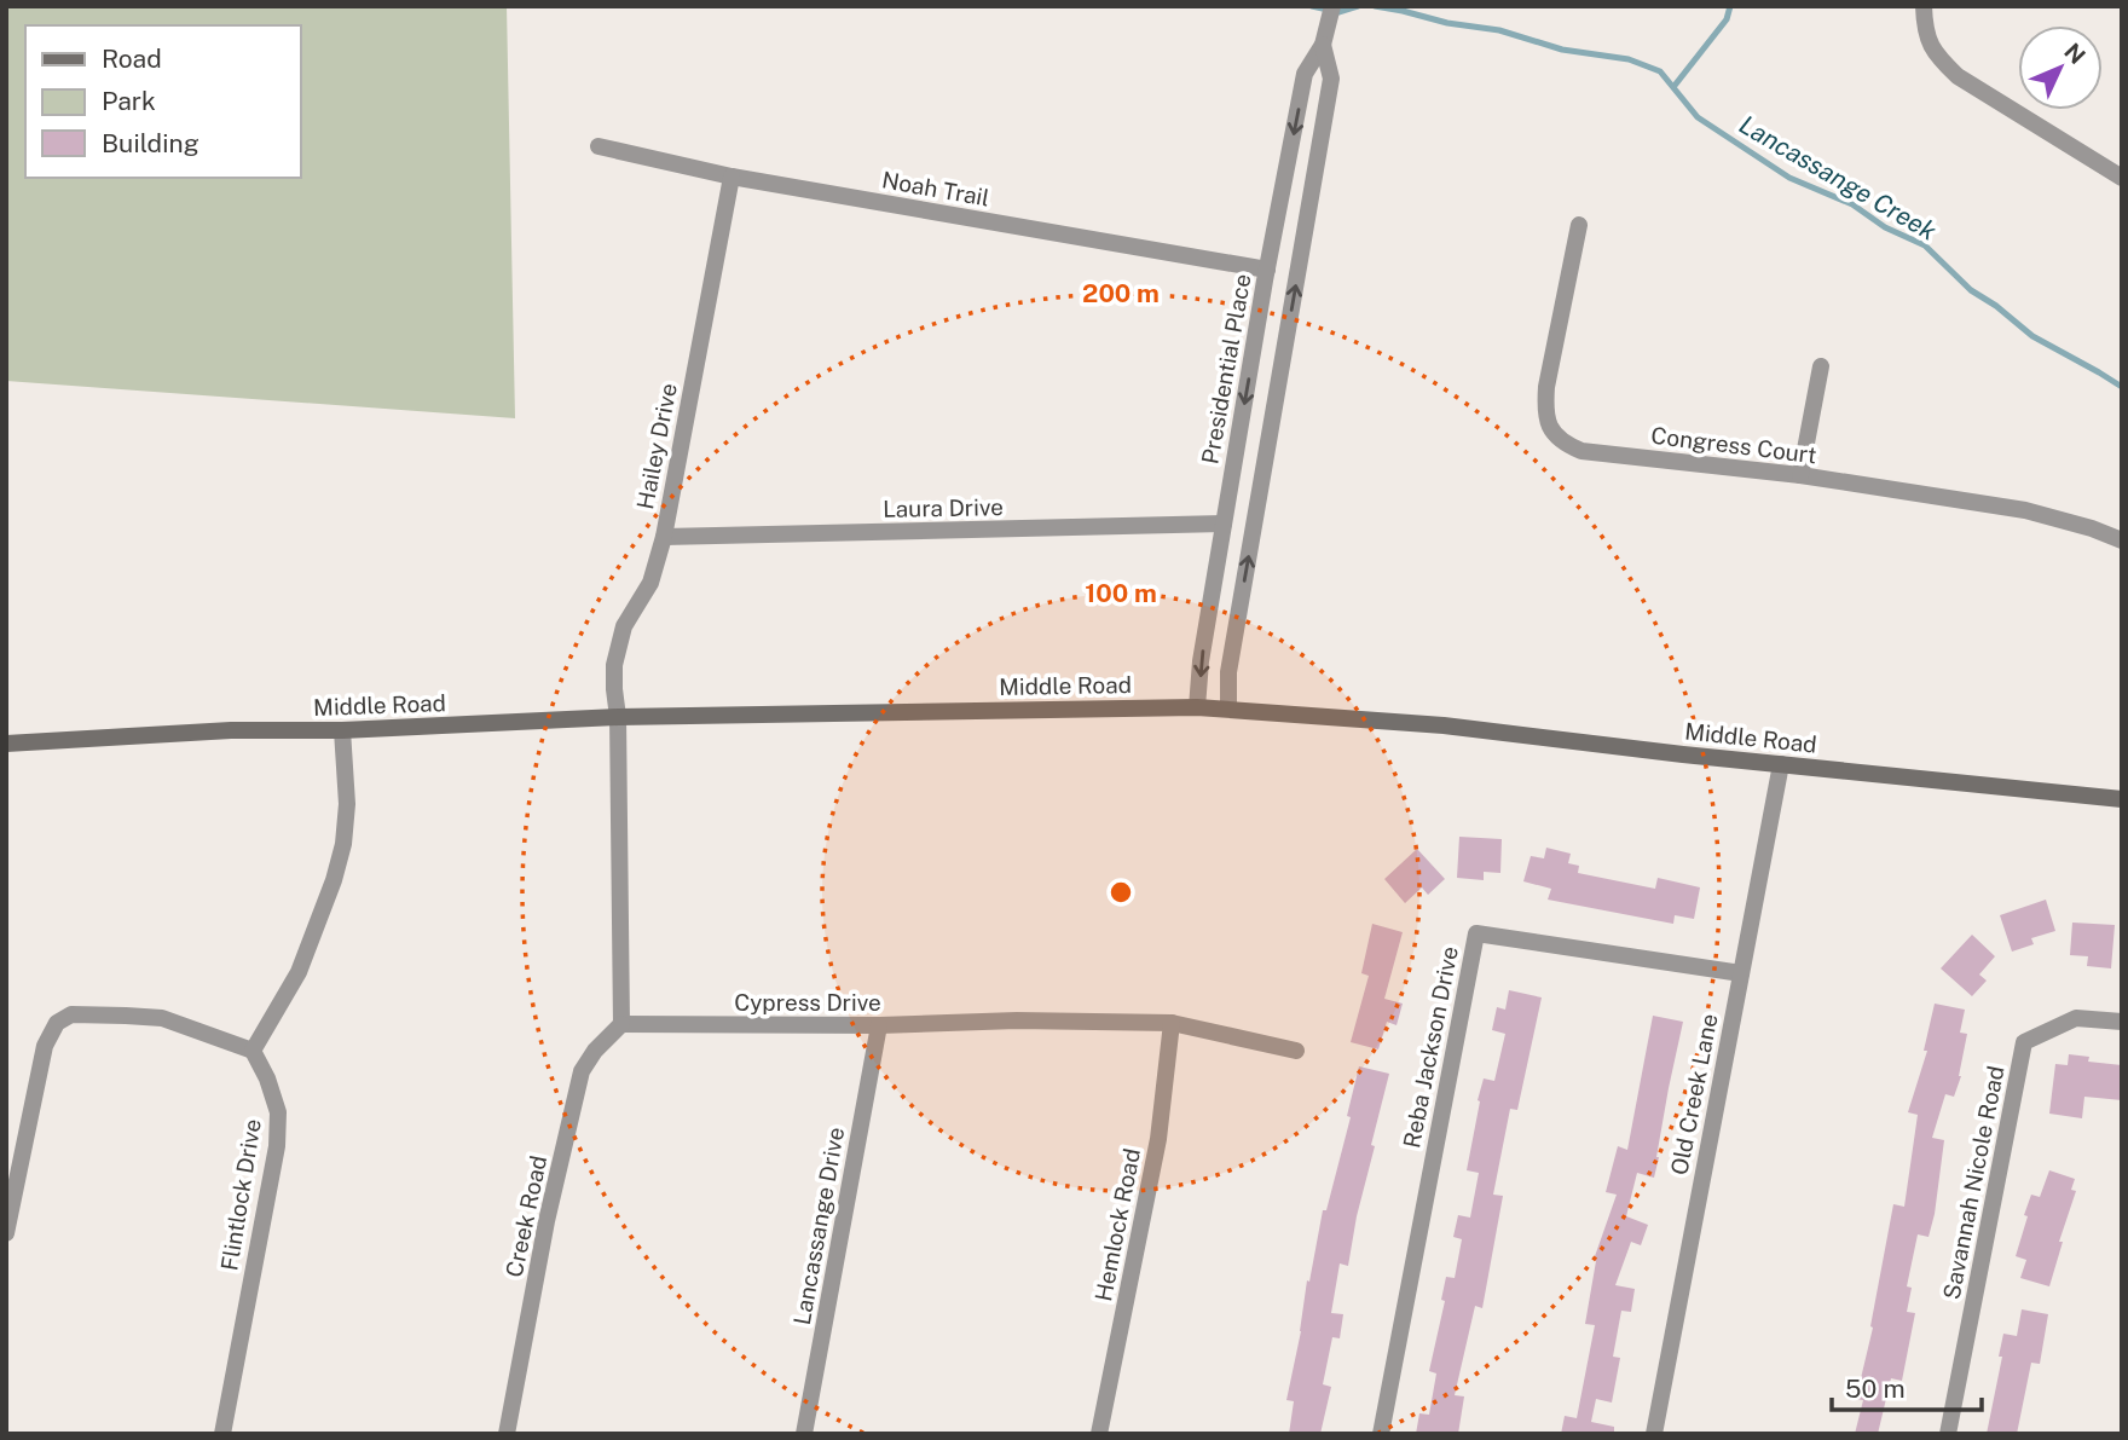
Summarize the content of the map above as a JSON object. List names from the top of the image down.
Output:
{
  "streets": {
    "main road": ["Middle Road"],
    "street": [
      "Noah Trail",
      "Presidential Place",
      "Congress Court",
      "Hailey Drive",
      "Laura Drive",
      "Cypress Drive",
      "Reba Jackson Drive",
      "Old Creek Lane",
      "Savannah Nicole Road",
      "Flintlock Drive",
      "Creek Road",
      "Hemlock Road",
      "Lancassange Drive"
    ]
  },
  "crossings": [
    ["Noah Trail", "Presidential Place"],
    ["Noah Trail", "Hailey Drive"],
    ["Presidential Place", "Laura Drive"],
    ["Presidential Place", "Middle Road"],
    ["Hailey Drive", "Laura Drive"],
    ["Hailey Drive", "Middle Road"],
    ["Middle Road", "Old Creek Lane"],
    ["Cypress Drive", "Creek Road"],
    ["Cypress Drive", "Hemlock Road"],
    ["Cypress Drive", "Lancassange Drive"],
    ["Reba Jackson Drive", "Old Creek Lane"]
  ],
  "water": ["Lancassange Creek"],
  "legend": ["Road", "Park", "Building"],
  "scale_bar": "50 m",
  "north": "top right",
  "rings": ["200 m", "100 m"]
}
